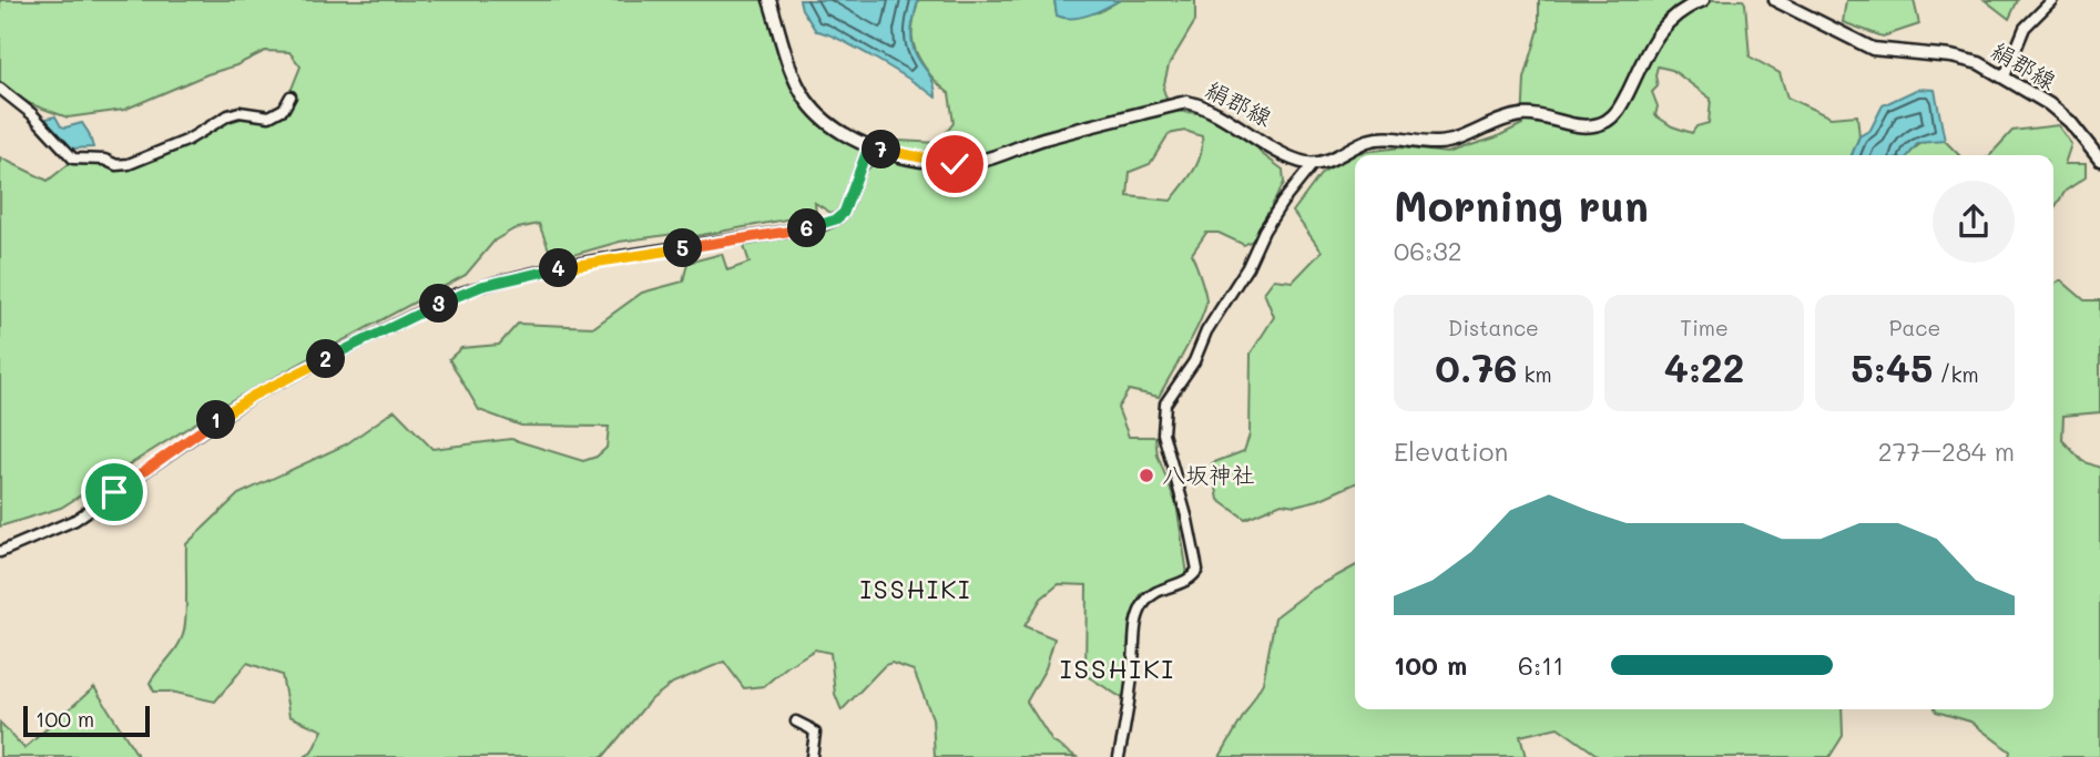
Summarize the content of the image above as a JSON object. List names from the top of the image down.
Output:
{
  "streets": {
    "main road": ["絹郡線"]
  },
  "districts": ["ISSHIKI", "ISSHIKI"],
  "places": ["八坂神社"],
  "scale_bar": "100 m",
  "page": {
    "pins": [
      "7",
      "6",
      "5",
      "4",
      "3",
      "2",
      "1"
    ],
    "heading": ["Morning run", "06:32"],
    "stats": [
      ["Distance", "0.76 km"],
      ["Time", "4:22"],
      ["Pace", "5:45 /km"]
    ],
    "chart": ["Elevation", "277–284 m"],
    "list": [
      {
        "name": "100 m",
        "note": "6:11"
      }
    ],
    "scale": "100 m"
  }
}
